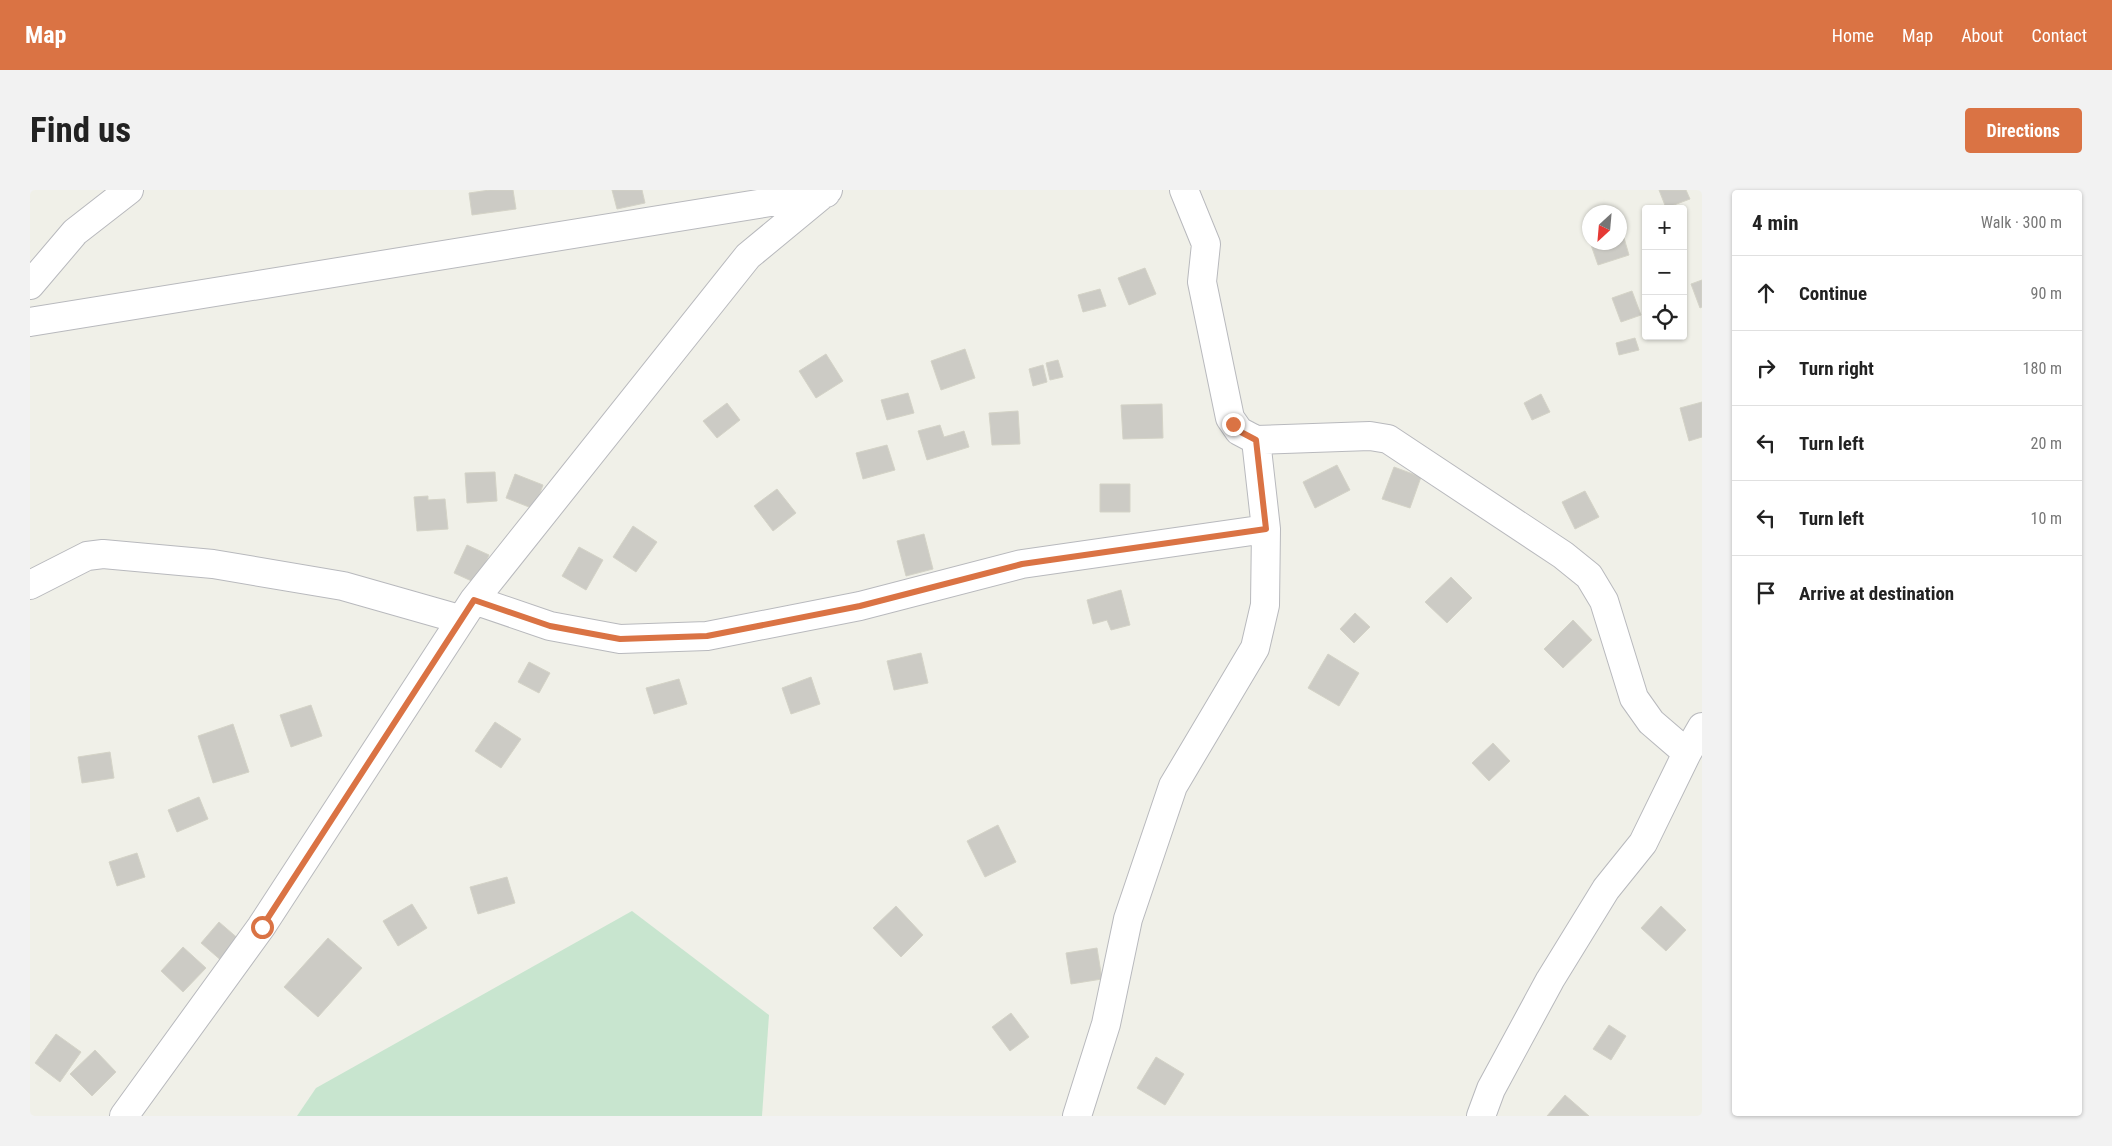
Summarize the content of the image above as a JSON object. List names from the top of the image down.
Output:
{
  "north": "bottom left",
  "page": {
    "header": "Map",
    "nav": [
      "Home",
      "Map",
      "About",
      "Contact"
    ],
    "buttons": "Directions",
    "title": "Find us",
    "heading": ["4 min", "Walk · 300 m"],
    "map_buttons": ["+", "−"],
    "list": [
      ["Continue", "90 m"],
      ["Turn right", "180 m"],
      ["Turn left", "20 m"],
      ["Turn left", "10 m"],
      "Arrive at destination"
    ]
  }
}
